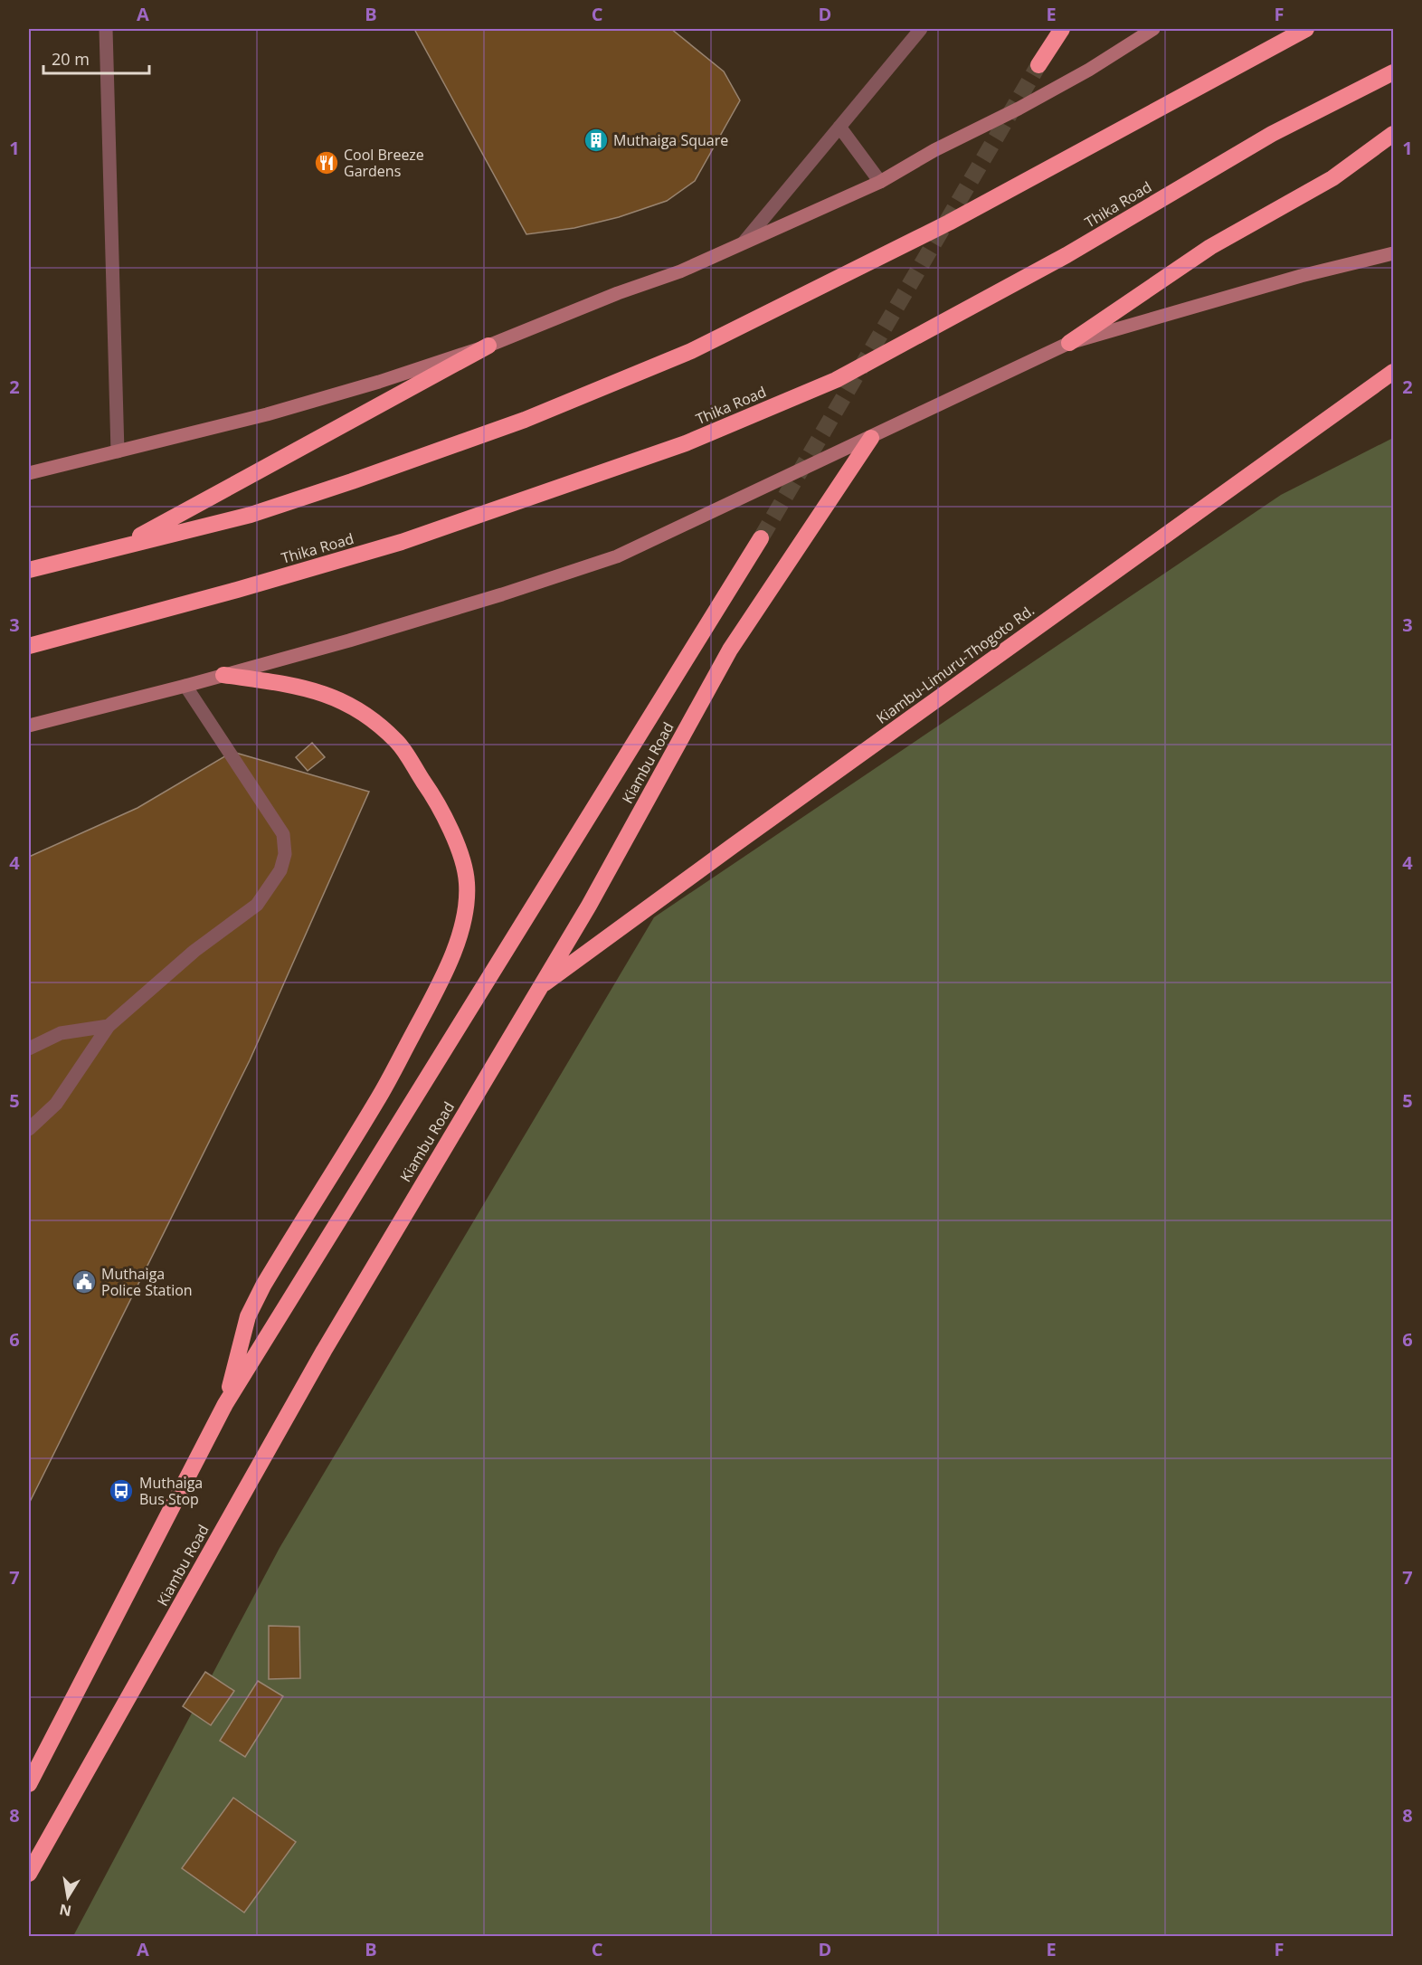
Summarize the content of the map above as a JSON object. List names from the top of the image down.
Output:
{
  "streets": {
    "highway": ["Thika Road", "Kiambu-Limuru-Thogoto Rd.", "Kiambu Road"]
  },
  "crossings": [
    ["Kiambu-Limuru-Thogoto Rd.", "Kiambu Road"]
  ],
  "places": {
    "building": ["Muthaiga Square"],
    "restaurant": ["Cool Breeze Gardens"],
    "public building": ["Muthaiga Police Station"],
    "bus stop": ["Muthaiga Bus Stop"]
  },
  "scale_bar": "20 m",
  "north": "bottom",
  "grid": {
    "columns": [
      "A",
      "B",
      "C",
      "D",
      "E",
      "F"
    ],
    "rows": [
      "1",
      "2",
      "3",
      "4",
      "5",
      "6",
      "7",
      "8"
    ]
  }
}
